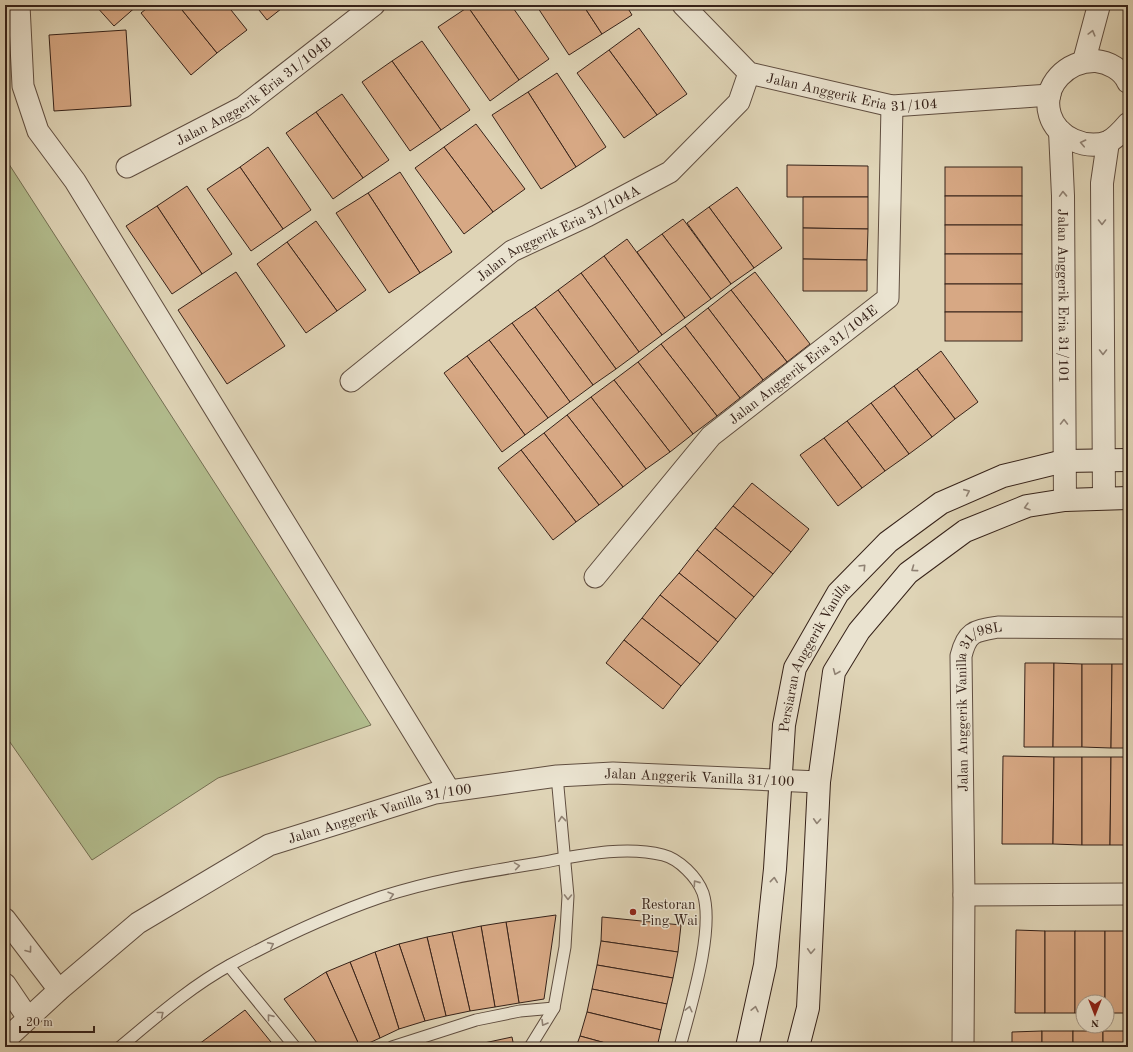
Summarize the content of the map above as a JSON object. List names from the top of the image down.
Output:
{
  "streets": {
    "main road": ["Jalan Anggerik Eria 31/101", "Persiaran Anggerik Vanilla"],
    "street": [
      "Jalan Anggerik Eria 31/104",
      "Jalan Anggerik Eria 31/104B",
      "Jalan Anggerik Eria 31/104A",
      "Jalan Anggerik Eria 31/104E",
      "Jalan Anggerik Vanilla 31/98L",
      "Jalan Anggerik Vanilla 31/100"
    ]
  },
  "crossings": [
    ["Jalan Anggerik Eria 31/104", "Jalan Anggerik Eria 31/104A"],
    ["Jalan Anggerik Eria 31/104", "Jalan Anggerik Eria 31/104E"],
    ["Jalan Anggerik Eria 31/101", "Persiaran Anggerik Vanilla"],
    ["Persiaran Anggerik Vanilla", "Jalan Anggerik Vanilla 31/100"]
  ],
  "places": ["Restoran Ping Wai"],
  "scale_bar": "20 m",
  "north": "bottom"
}
